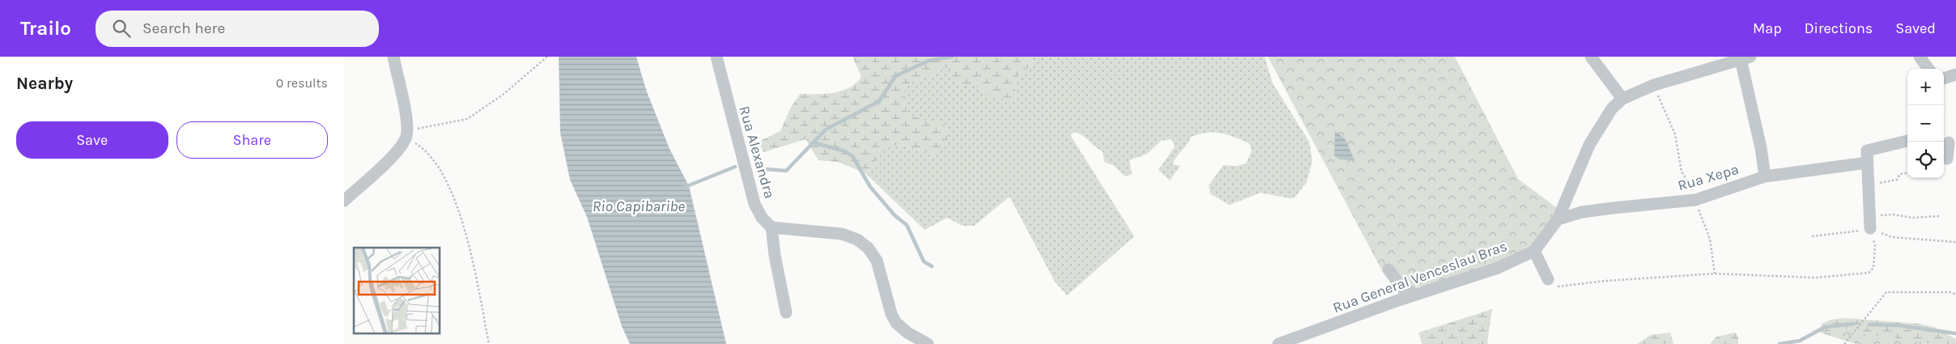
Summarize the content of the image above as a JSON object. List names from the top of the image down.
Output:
{
  "streets": {
    "street": ["Rua Alexandra", "Rua Xepa", "Rua General Venceslau Bras"]
  },
  "crossings": [
    ["Rua Xepa", "Rua General Venceslau Bras"]
  ],
  "water": ["Rio Capibaribe"],
  "page": {
    "header": "Trailo",
    "search": "Search here",
    "nav": ["Map", "Directions", "Saved"],
    "heading": ["Nearby", "0 results"],
    "map_buttons": ["+", "−"],
    "buttons": ["Save", "Share"]
  }
}
